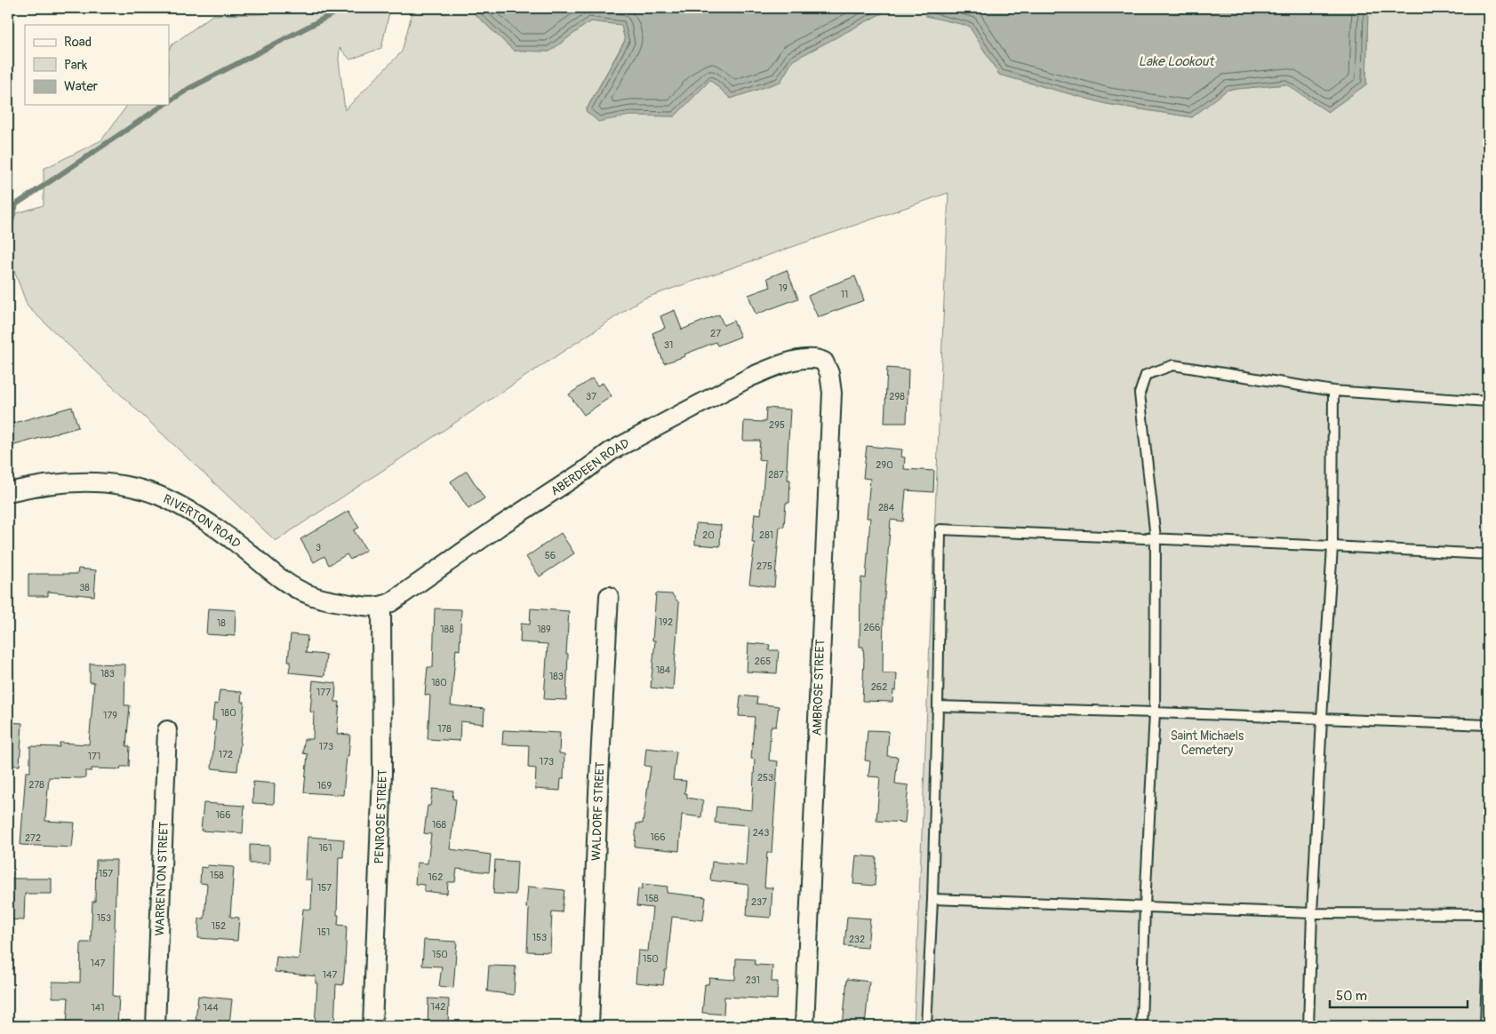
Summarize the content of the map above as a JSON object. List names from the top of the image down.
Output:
{
  "streets": {
    "street": [
      "ABERDEEN ROAD",
      "RIVERTON ROAD",
      "AMBROSE STREET",
      "WALDORF STREET",
      "PENROSE STREET",
      "WARRENTON STREET"
    ]
  },
  "crossings": [
    ["ABERDEEN ROAD", "RIVERTON ROAD"],
    ["ABERDEEN ROAD", "AMBROSE STREET"],
    ["ABERDEEN ROAD", "PENROSE STREET"],
    ["RIVERTON ROAD", "PENROSE STREET"]
  ],
  "water": ["Lake Lookout"],
  "parks": ["Saint Michaels Cemetery"],
  "house_numbers": [
    "19",
    "11",
    "27",
    "31",
    "37",
    "298",
    "295",
    "290",
    "287",
    "284",
    "20",
    "281",
    "3",
    "56",
    "275",
    "38",
    "192",
    "18",
    "266",
    "188",
    "189",
    "265",
    "184",
    "183",
    "183",
    "180",
    "262",
    "177",
    "180",
    "179",
    "178",
    "173",
    "172",
    "171",
    "173",
    "253",
    "278",
    "169",
    "166",
    "168",
    "243",
    "166",
    "272",
    "161",
    "157",
    "158",
    "162",
    "157",
    "158",
    "237",
    "153",
    "152",
    "151",
    "153",
    "232",
    "150",
    "150",
    "147",
    "147",
    "231",
    "142",
    "141",
    "144"
  ],
  "legend": ["Road", "Park", "Water"],
  "scale_bar": "50 m"
}
